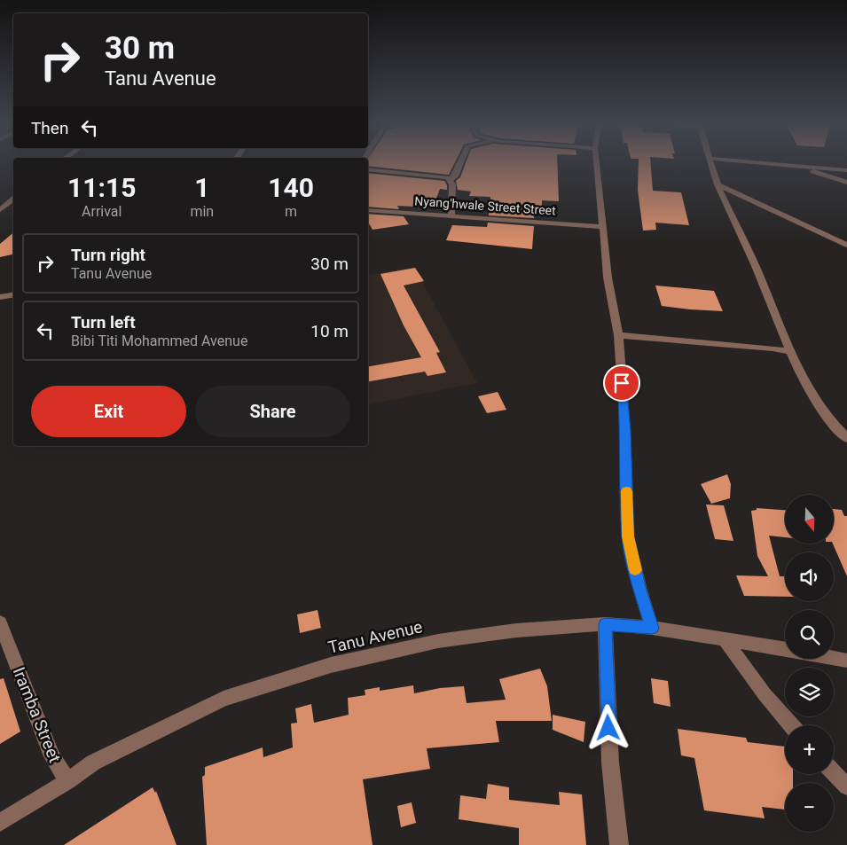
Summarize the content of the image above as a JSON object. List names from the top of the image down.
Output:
{
  "streets": {
    "street": ["Nyang'hwale Street Street", "Tanu Avenue", "Iramba Street"]
  },
  "crossings": [
    ["Tanu Avenue", "Iramba Street"]
  ],
  "north": "bottom",
  "page": {
    "turn": ["30 m", "Tanu Avenue"],
    "then": "Then",
    "eta": [
      "11:15",
      "Arrival",
      "1",
      "min",
      "140",
      "m"
    ],
    "list": [
      {
        "name": "Turn right",
        "note": "Tanu Avenue",
        "value": "30 m"
      },
      {
        "name": "Turn left",
        "note": "Bibi Titi Mohammed Avenue",
        "value": "10 m"
      }
    ],
    "buttons": ["Exit", "Share"],
    "map_buttons": ["+", "−"]
  }
}
